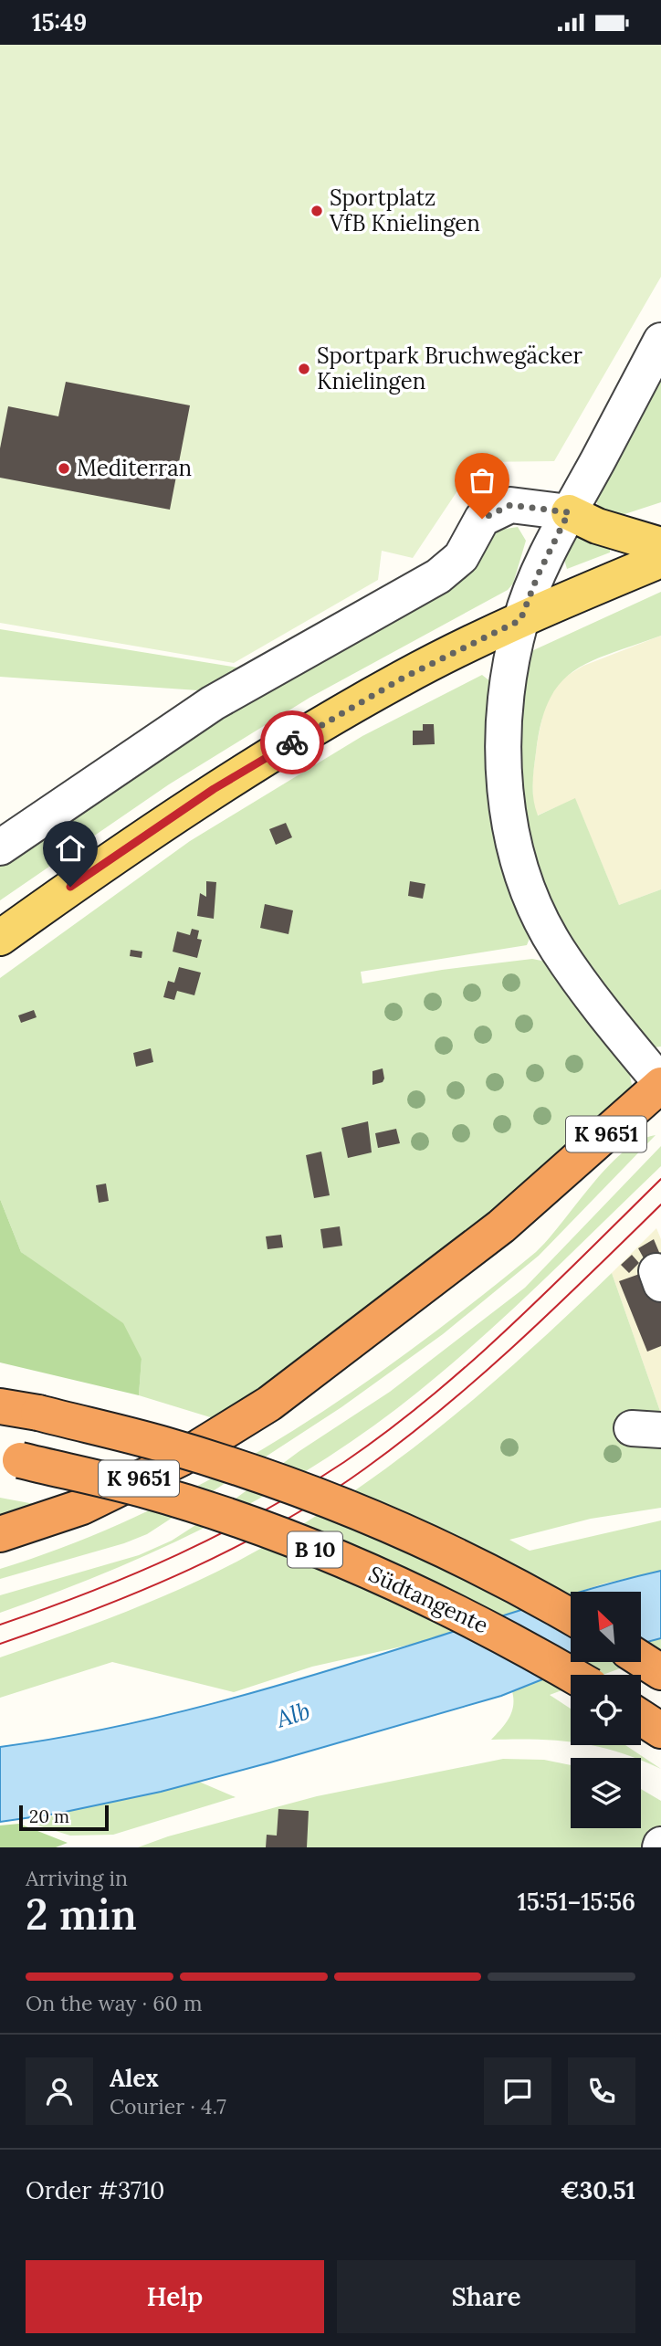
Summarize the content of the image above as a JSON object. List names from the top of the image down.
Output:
{
  "streets": {
    "highway": ["K 9651", "B 10", "Südtangente"]
  },
  "water": ["Alb"],
  "places": ["Sportplatz VfB Knielingen", "Sportpark Bruchwegäcker Knielingen", "Mediterran"],
  "scale_bar": "20 m",
  "north": "top left",
  "page": {
    "status": "15:49",
    "scale": "20 m",
    "heading": ["2 min", "Arriving in", "15:51–15:56"],
    "panel": [
      "Alex",
      "Courier · 4.7",
      "Order #3710",
      "€30.51"
    ],
    "bar": "On the way · 60 m",
    "buttons": ["Help", "Share"]
  }
}
